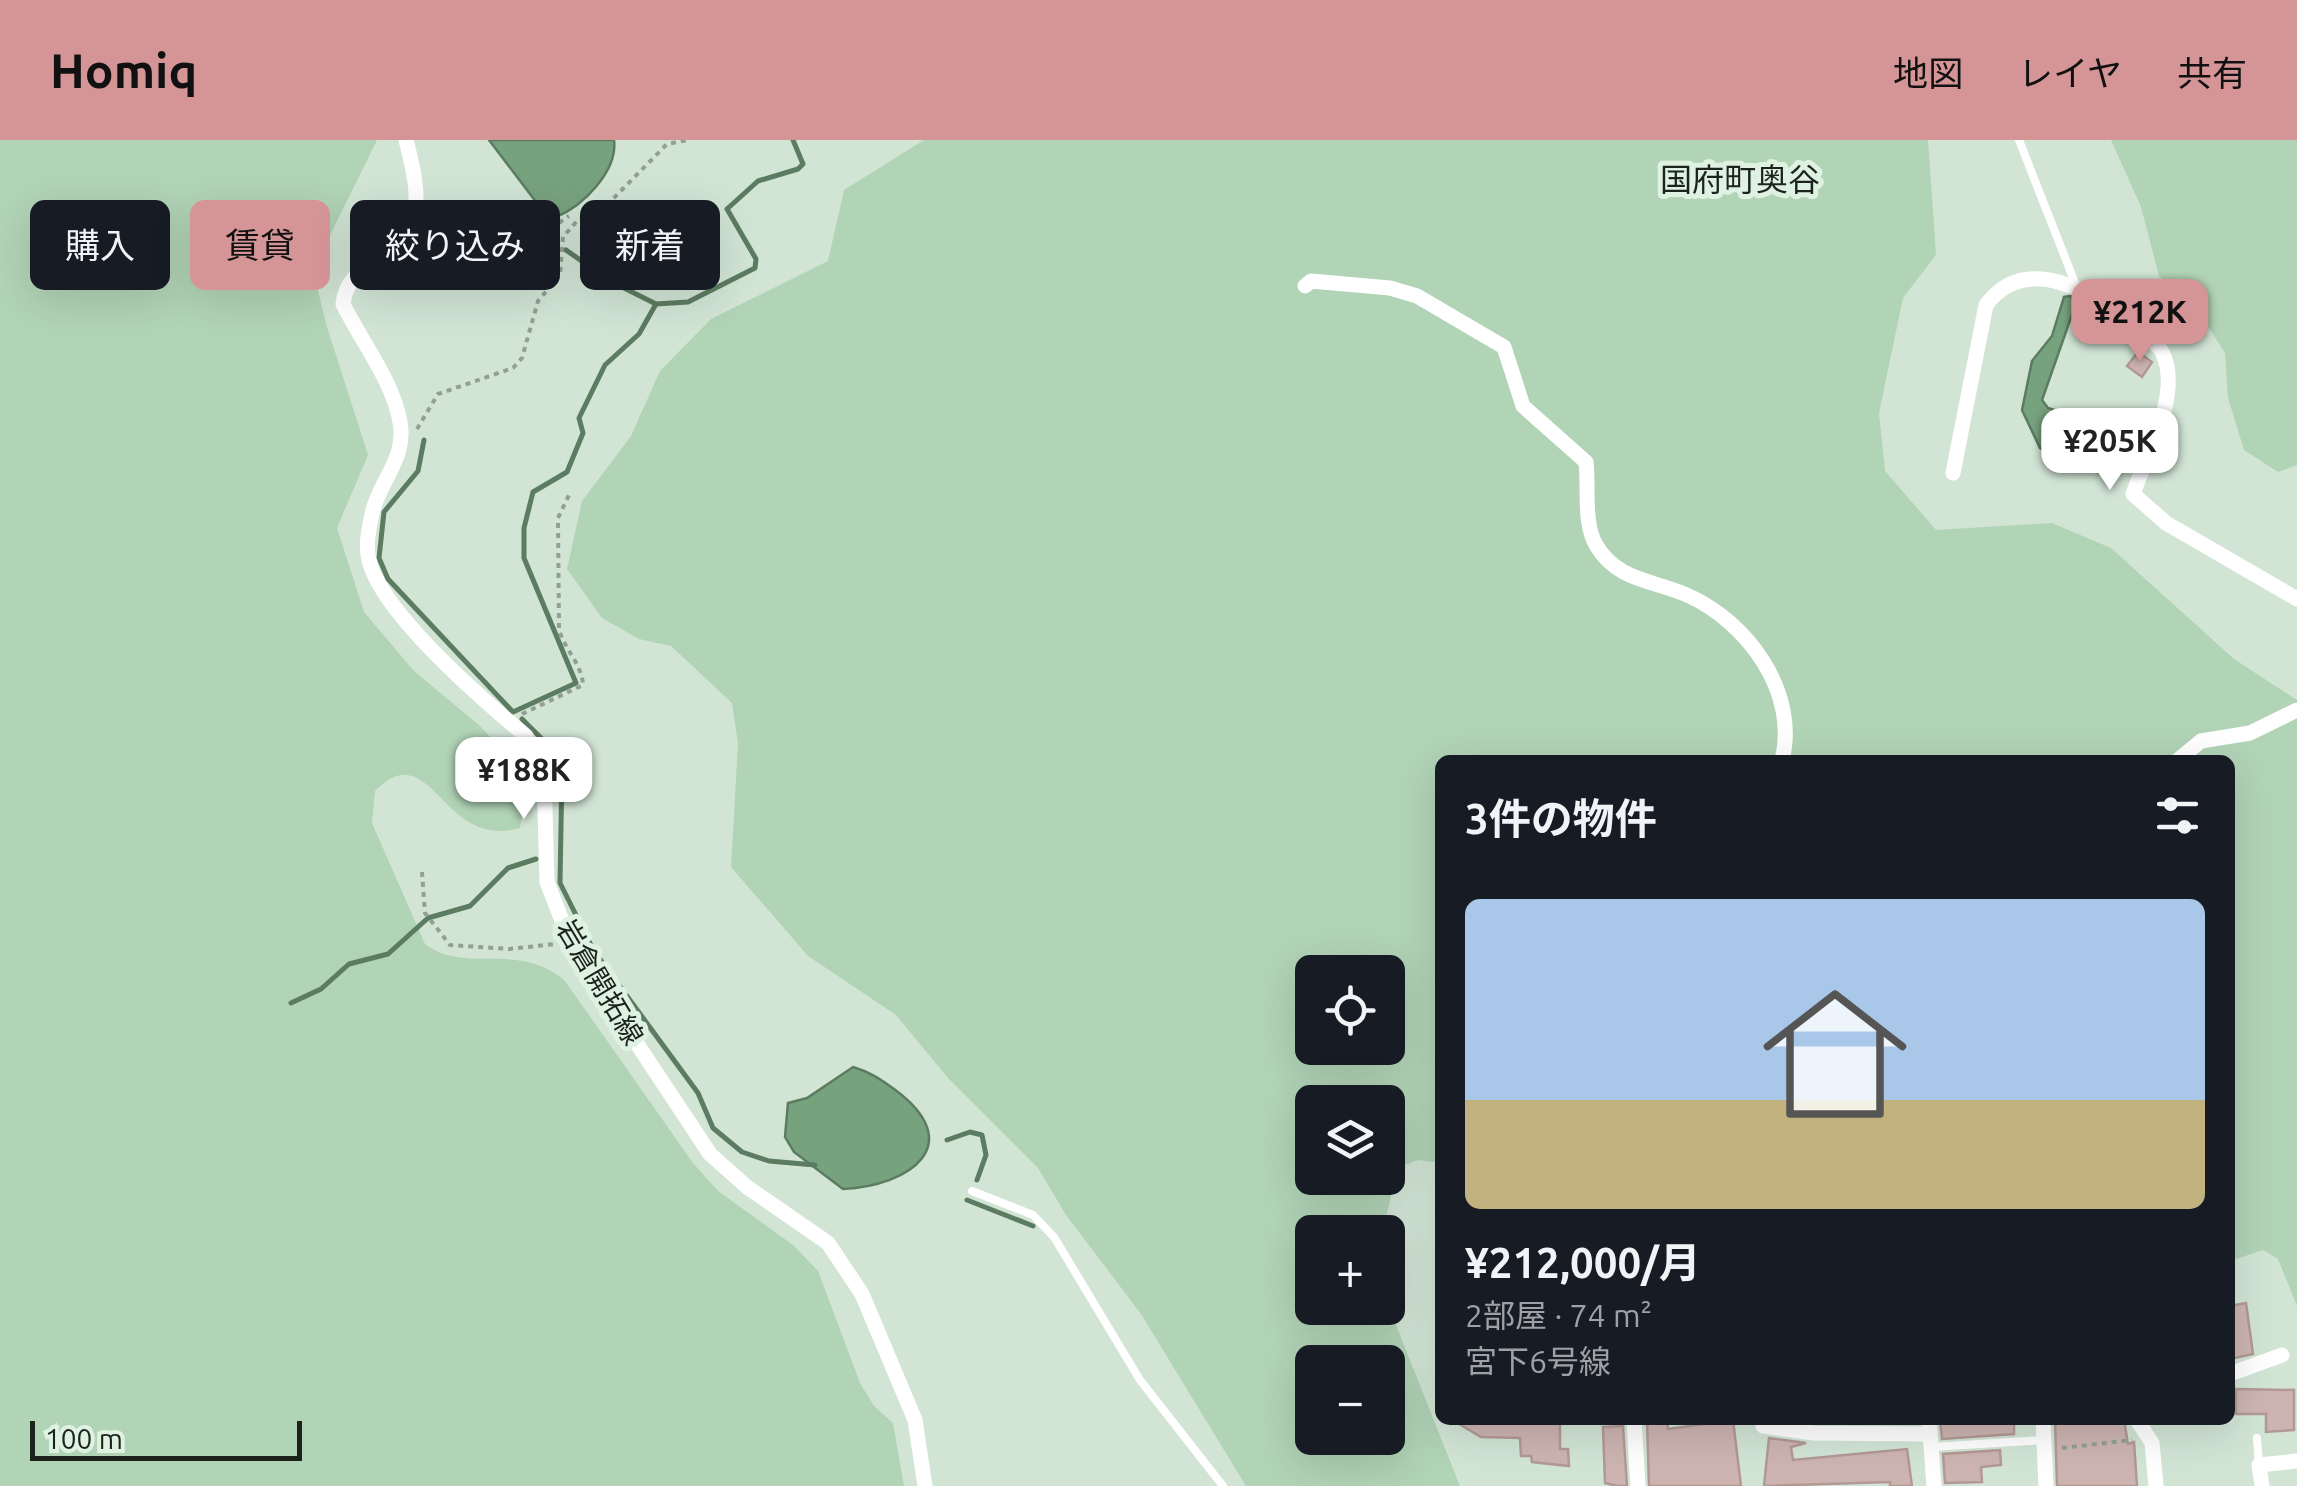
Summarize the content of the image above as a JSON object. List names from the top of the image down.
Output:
{
  "streets": {
    "street": ["岩倉開拓線"]
  },
  "districts": ["国府町奥谷"],
  "scale_bar": "100 m",
  "page": {
    "header": "Homiq",
    "nav": ["地図", "レイヤ", "共有"],
    "chip": [
      "購入",
      "賃貸",
      "絞り込み",
      "新着"
    ],
    "price": ["¥212K", "¥205K", "¥188K"],
    "heading": "3件の物件",
    "list": [
      {
        "name": "¥212,000/月",
        "note": "2部屋 · 74 m² · 宮下6号線"
      }
    ],
    "map_buttons": ["+", "−"],
    "scale": "100 m"
  }
}
